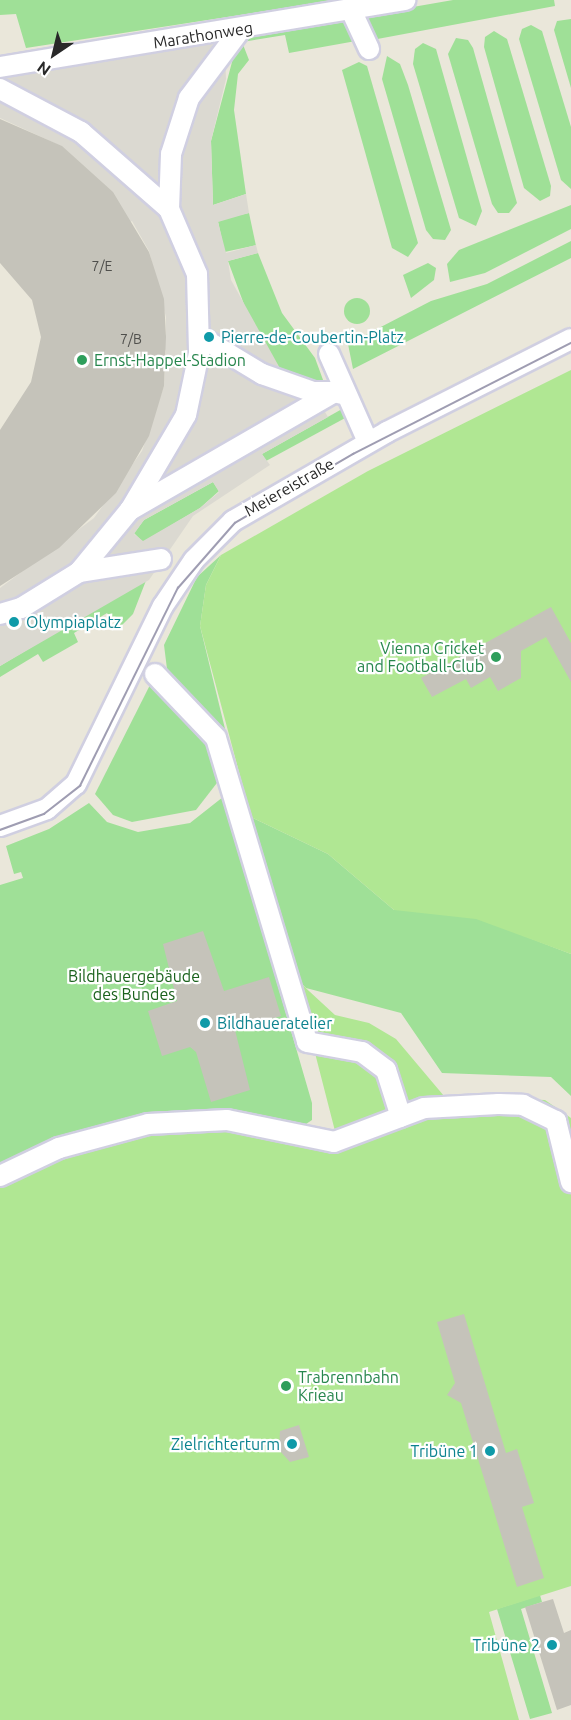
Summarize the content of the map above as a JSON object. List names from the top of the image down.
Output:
{
  "streets": {
    "street": ["Marathonweg", "Meiereistraße"]
  },
  "parks": ["Bildhauergebäude des Bundes"],
  "places": [
    "Pierre-de-Coubertin-Platz",
    "Ernst-Happel-Stadion",
    "Olympiaplatz",
    "Vienna Cricket and Football-Club",
    "Bildhaueratelier",
    "Trabrennbahn Krieau",
    "Zielrichterturm",
    "Tribüne 1",
    "Tribüne 2"
  ],
  "house_numbers": ["7/E", "7/B"],
  "north": "bottom left"
}
